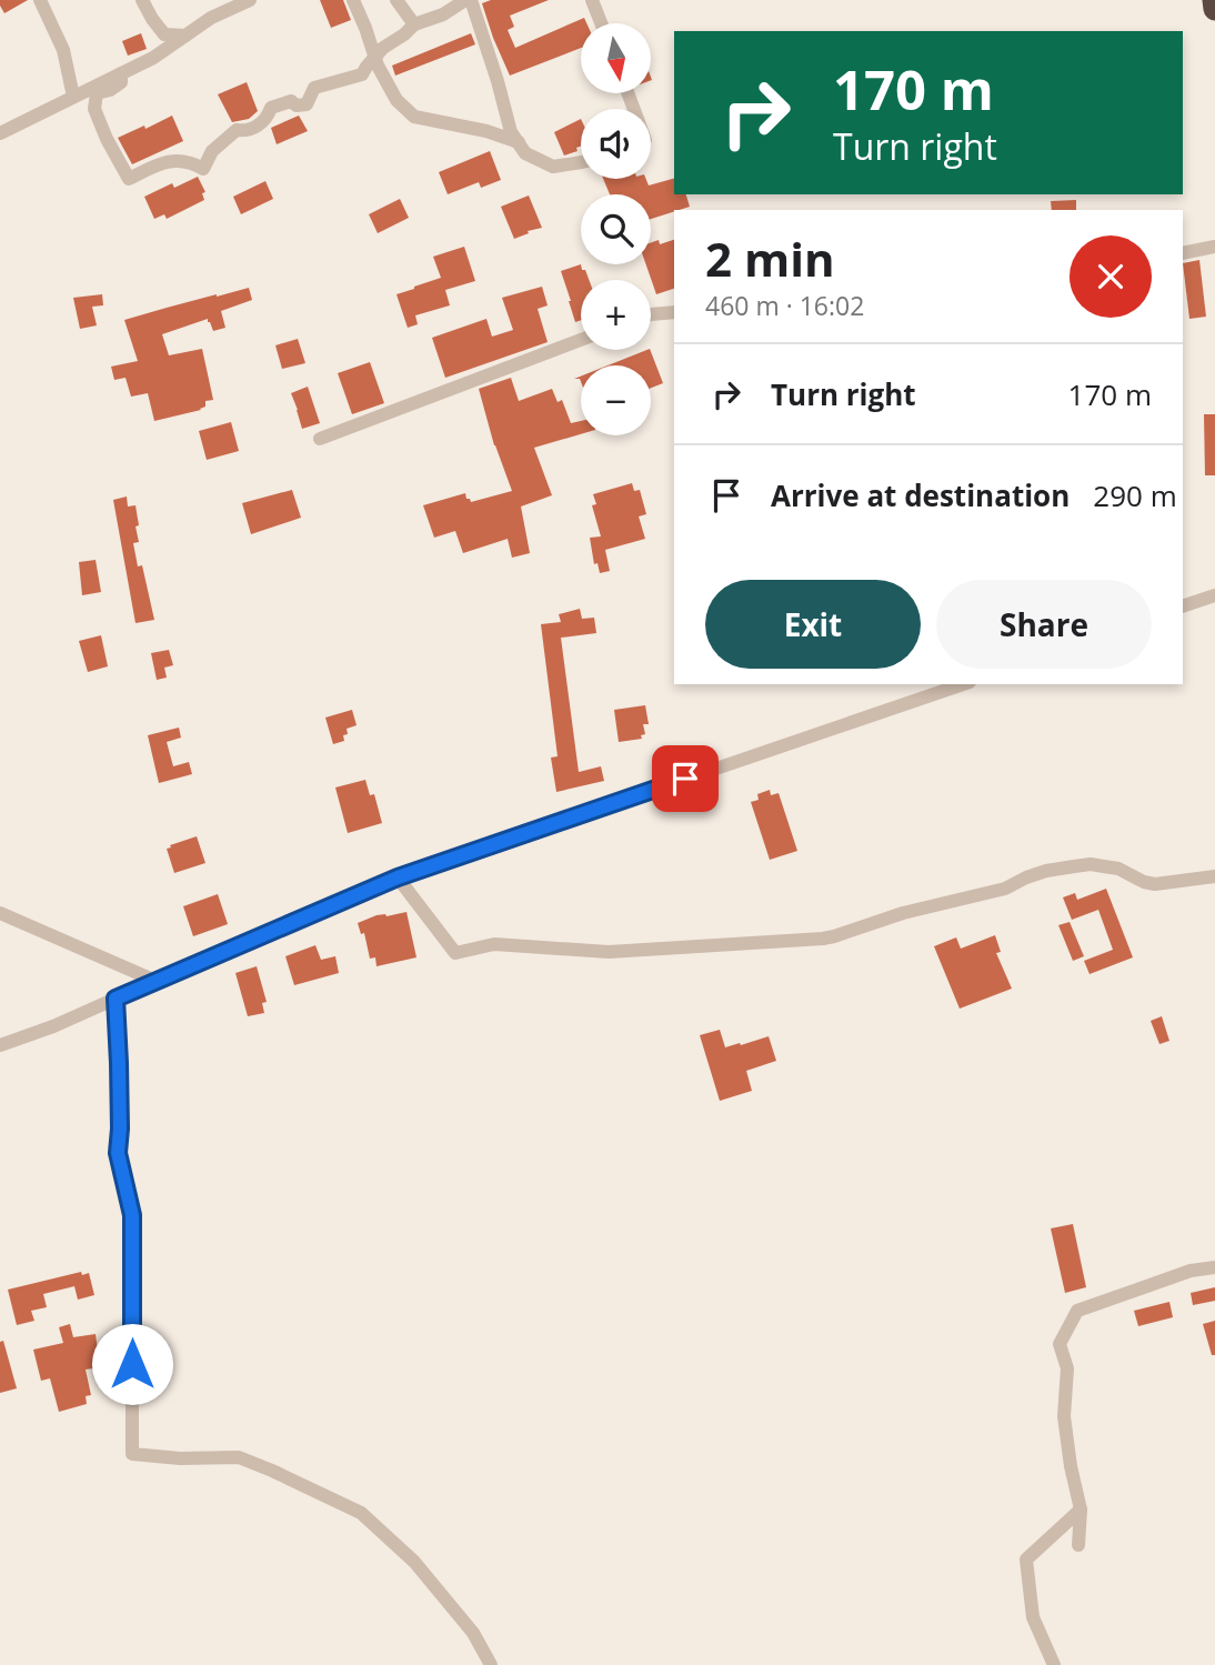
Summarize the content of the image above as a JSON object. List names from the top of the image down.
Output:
{
  "north": "bottom",
  "page": {
    "map_buttons": ["+", "−"],
    "turn": ["170 m", "Turn right"],
    "heading": ["2 min", "460 m · 16:02"],
    "list": [
      {
        "name": "Turn right",
        "value": "170 m"
      },
      {
        "name": "Arrive at destination",
        "value": "290 m"
      }
    ],
    "buttons": ["Exit", "Share"]
  }
}
